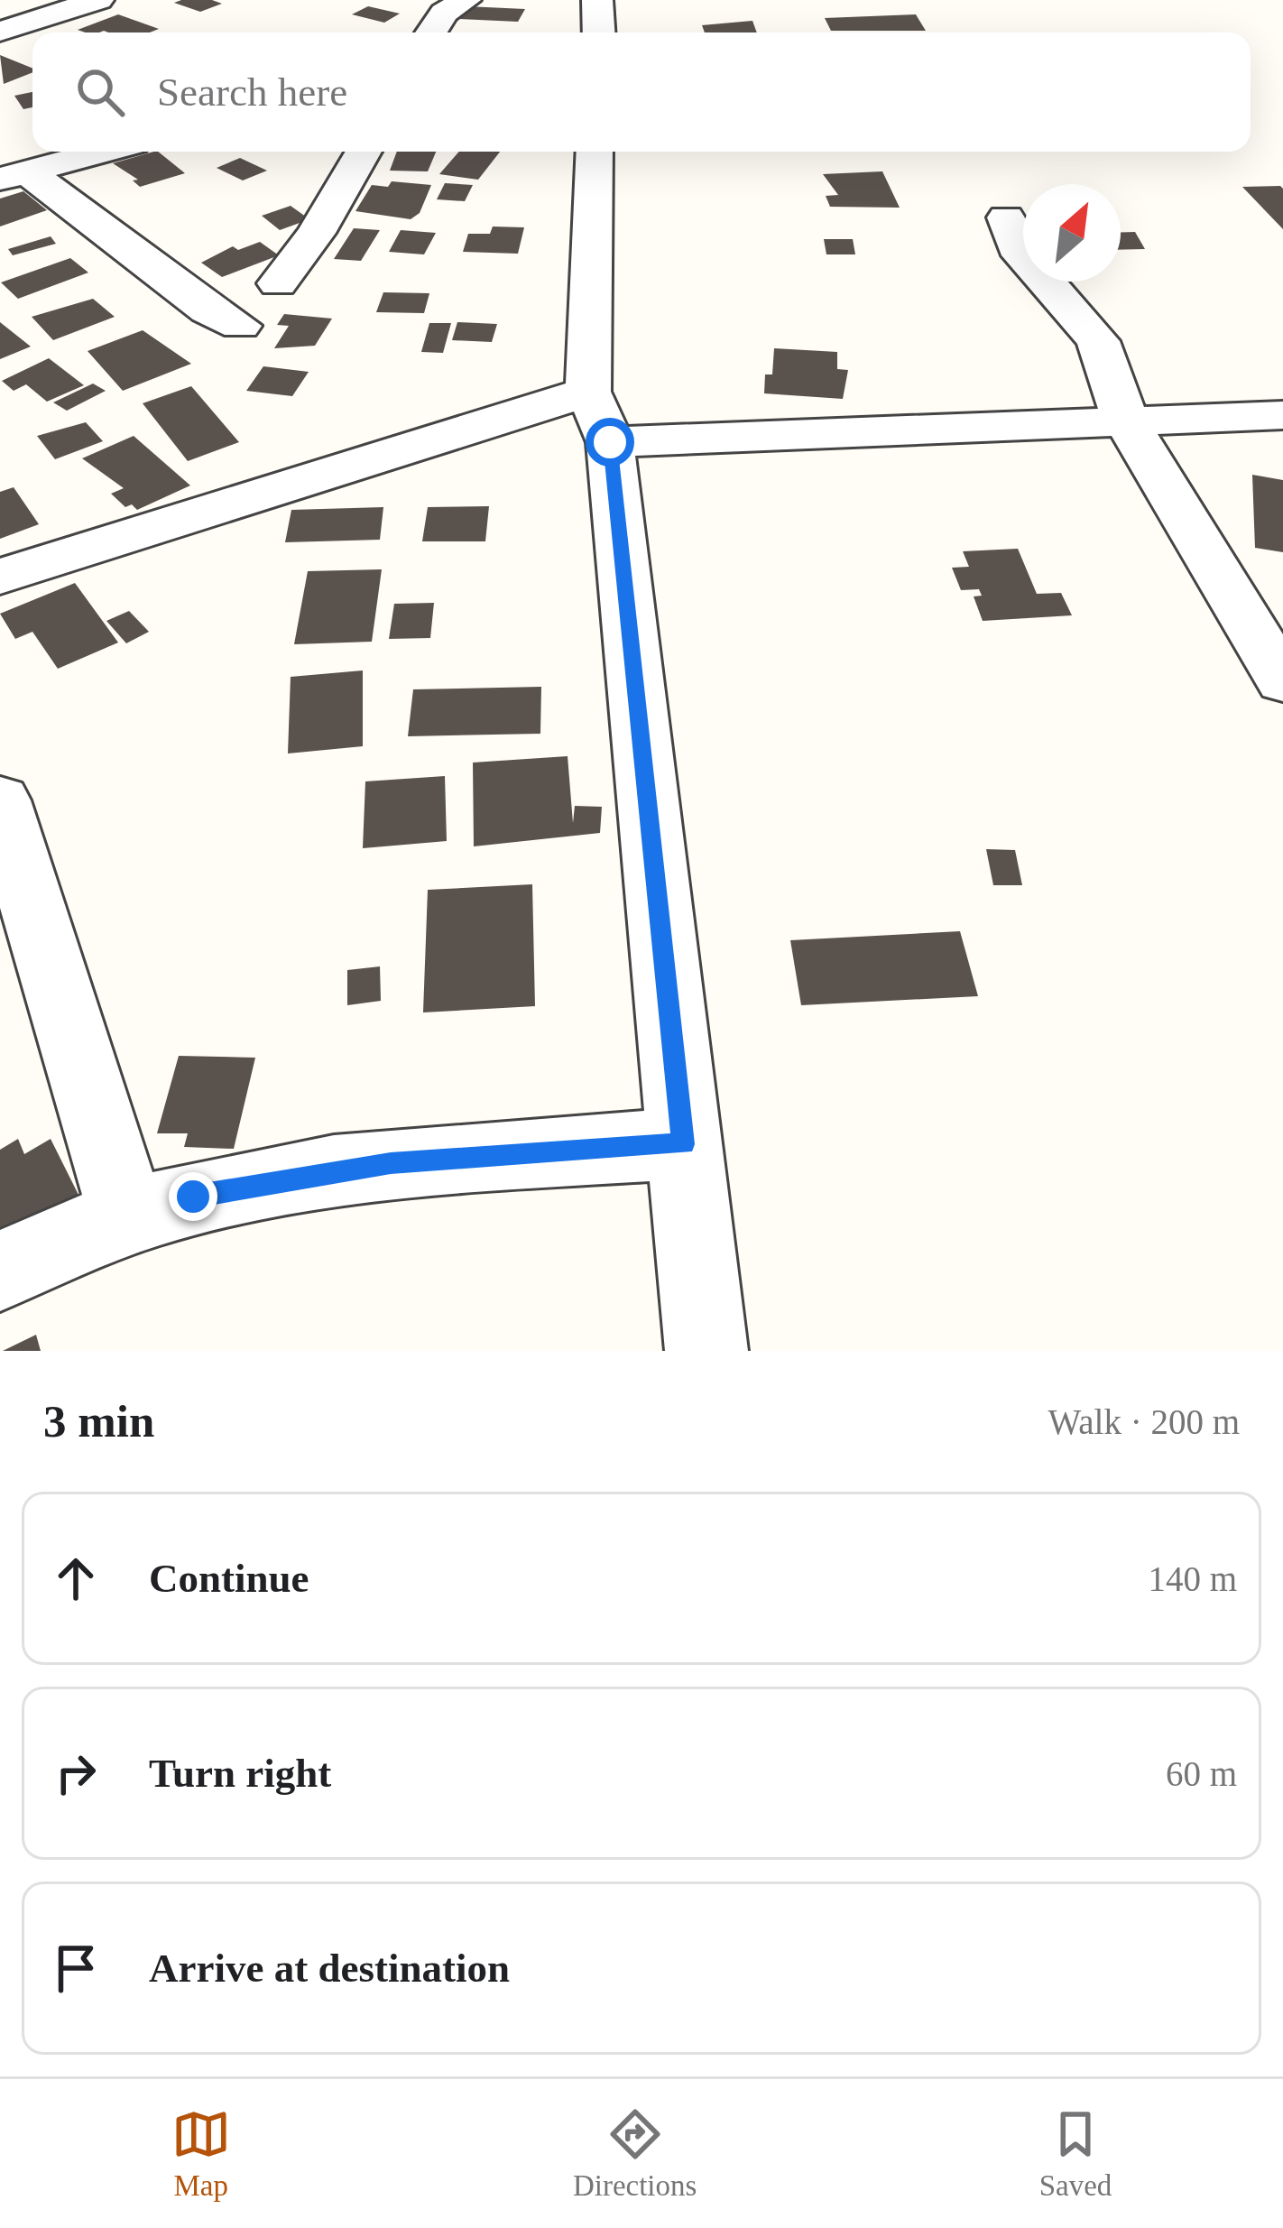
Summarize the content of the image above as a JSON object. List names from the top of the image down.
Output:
{
  "north": "top right",
  "page": {
    "search": "Search here",
    "heading": ["3 min", "Walk · 200 m"],
    "list": [
      ["Continue", "140 m"],
      ["Turn right", "60 m"],
      "Arrive at destination"
    ],
    "nav": ["Map", "Directions", "Saved"]
  }
}
